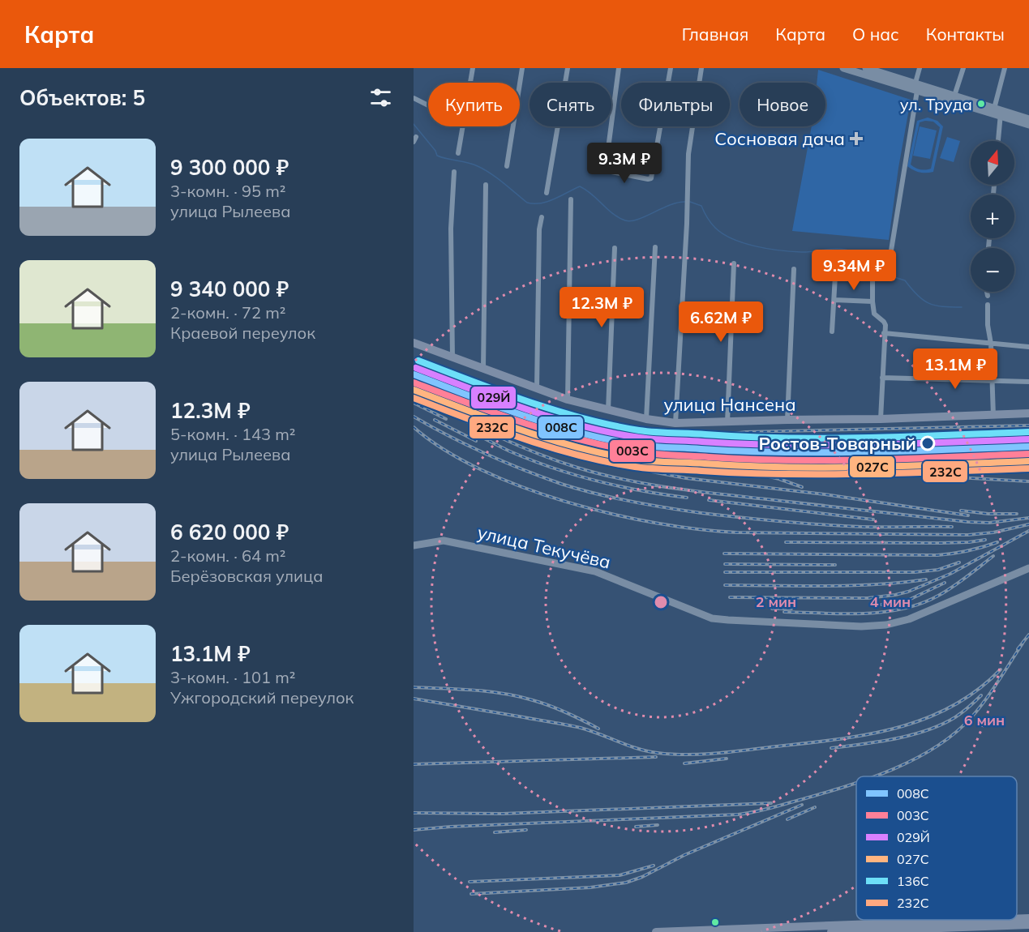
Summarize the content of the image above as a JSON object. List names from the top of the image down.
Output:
{
  "streets": {
    "main road": ["улица Нансена", "улица Текучёва"]
  },
  "places": {
    "other": ["ул. Труда", "Ростов-Товарный"],
    "health": ["Сосновая дача"]
  },
  "lines": [
    "transit line 136С",
    "transit line 029Й",
    "transit line 008С",
    "transit line 003С",
    "transit line 027С",
    "transit line 232C"
  ],
  "legend": [
    "008С",
    "003С",
    "029Й",
    "027С",
    "136С",
    "232C"
  ],
  "north": "top",
  "page": {
    "header": "Карта",
    "nav": [
      "Главная",
      "Карта",
      "О нас",
      "Контакты"
    ],
    "heading": "Объектов: 5",
    "chip": [
      "Купить",
      "Снять",
      "Фильтры",
      "Новое"
    ],
    "list": [
      {
        "name": "9 300 000 ₽",
        "note": "3-комн. · 95 m² · улица Рылеева"
      },
      {
        "name": "9 340 000 ₽",
        "note": "2-комн. · 72 m² · Краевой переулок"
      },
      {
        "name": "12.3M ₽",
        "note": "5-комн. · 143 m² · улица Рылеева"
      },
      {
        "name": "6 620 000 ₽",
        "note": "2-комн. · 64 m² · Берёзовская улица"
      },
      {
        "name": "13.1M ₽",
        "note": "3-комн. · 101 m² · Ужгородский переулок"
      }
    ],
    "map_buttons": ["+", "−"],
    "price": [
      "9.3M ₽",
      "9.34M ₽",
      "12.3M ₽",
      "6.62M ₽",
      "13.1M ₽"
    ]
  },
  "rings": ["2 мин", "4 мин", "6 мин"]
}
